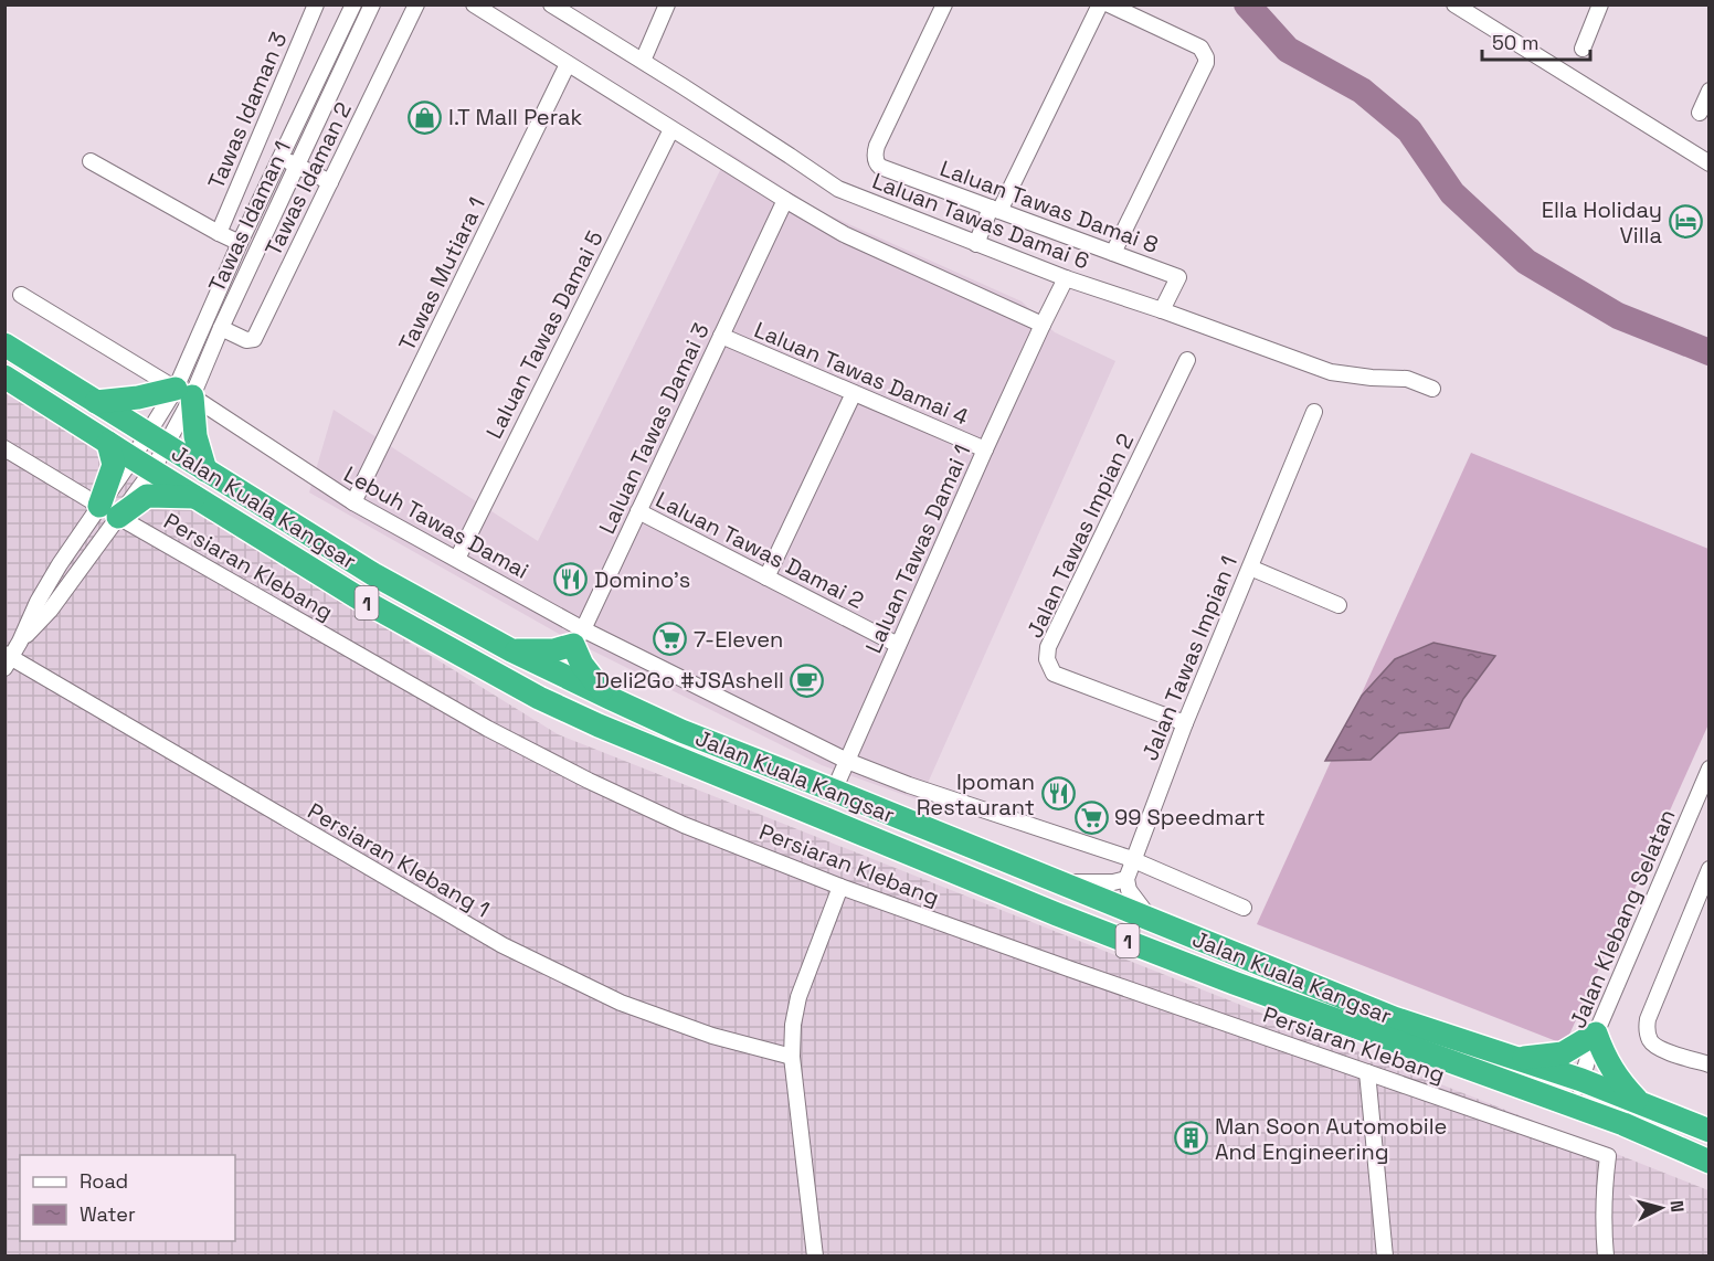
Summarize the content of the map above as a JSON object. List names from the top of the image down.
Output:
{
  "streets": {
    "highway": ["Jalan Kuala Kangsar", "1"],
    "street": [
      "Tawas Idaman 3",
      "Tawas Idaman 2",
      "Laluan Tawas Damai 8",
      "Tawas Idaman 1",
      "Laluan Tawas Damai 6",
      "Tawas Mutiara 1",
      "Laluan Tawas Damai 5",
      "Laluan Tawas Damai 4",
      "Laluan Tawas Damai 3",
      "Lebuh Tawas Damai",
      "Jalan Tawas Impian 2",
      "Laluan Tawas Damai 1",
      "Laluan Tawas Damai 2",
      "Persiaran Klebang",
      "Jalan Tawas Impian 1",
      "Persiaran Klebang 1",
      "Jalan Klebang Selatan"
    ]
  },
  "crossings": [
    ["Tawas Idaman 2", "Tawas Idaman 1"],
    ["Laluan Tawas Damai 8", "Laluan Tawas Damai 6"],
    ["Tawas Idaman 1", "Jalan Kuala Kangsar"],
    ["Tawas Idaman 1", "Lebuh Tawas Damai"],
    ["Laluan Tawas Damai 6", "Laluan Tawas Damai 1"],
    ["Tawas Mutiara 1", "Lebuh Tawas Damai"],
    ["Laluan Tawas Damai 5", "Lebuh Tawas Damai"],
    ["Laluan Tawas Damai 4", "Laluan Tawas Damai 3"],
    ["Laluan Tawas Damai 4", "Laluan Tawas Damai 1"],
    ["Laluan Tawas Damai 3", "Jalan Kuala Kangsar"],
    ["Laluan Tawas Damai 3", "Lebuh Tawas Damai"],
    ["Laluan Tawas Damai 3", "Laluan Tawas Damai 2"],
    ["Jalan Kuala Kangsar", "Laluan Tawas Damai 1"],
    ["Jalan Kuala Kangsar", "Jalan Klebang Selatan"],
    ["Lebuh Tawas Damai", "Laluan Tawas Damai 1"],
    ["Lebuh Tawas Damai", "Jalan Tawas Impian 1"],
    ["Jalan Tawas Impian 2", "Jalan Tawas Impian 1"],
    ["Laluan Tawas Damai 1", "Laluan Tawas Damai 2"]
  ],
  "places": {
    "shop": ["I.T Mall Perak"],
    "hotel": ["Ella Holiday Villa"],
    "restaurant": ["Domino's", "Ipoman Restaurant"],
    "supermarket": ["7-Eleven", "99 Speedmart"],
    "cafe": ["Deli2Go #JSAshell"],
    "building": ["Man Soon Automobile And Engineering"]
  },
  "legend": ["Road", "Water"],
  "scale_bar": "50 m",
  "north": "right"
}
